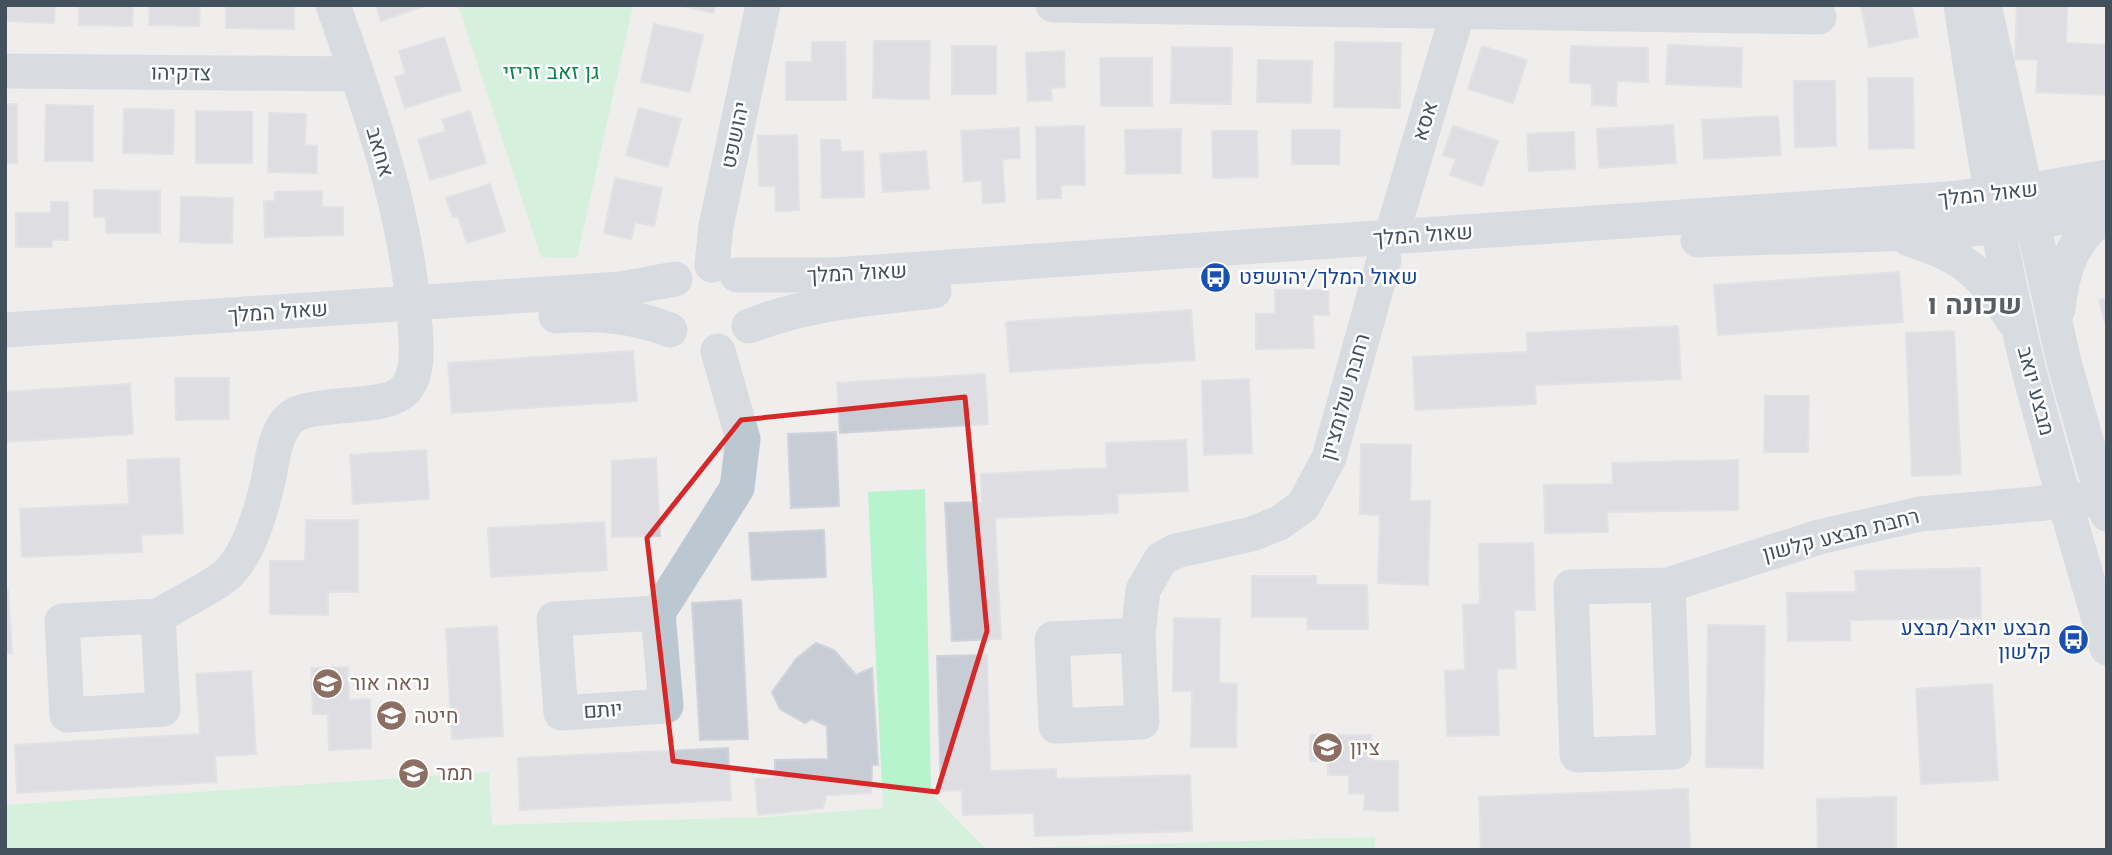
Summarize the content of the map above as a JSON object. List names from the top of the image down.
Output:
{
  "streets": {
    "street": [
      "צדקיהו",
      "אסא",
      "יהושפט",
      "אחאב",
      "שאול המלך",
      "מבצע יואב",
      "רחבת שלומציון",
      "רחבת מבצע קלשון"
    ]
  },
  "crossings": [
    ["צדקיהו", "אחאב"],
    ["אסא", "שאול המלך"],
    ["אסא", "רחבת שלומציון"],
    ["יהושפט", "שאול המלך"],
    ["אחאב", "שאול המלך"],
    ["שאול המלך", "מבצע יואב"],
    ["שאול המלך", "רחבת שלומציון"],
    ["מבצע יואב", "רחבת מבצע קלשון"]
  ],
  "districts": ["שכונה ו"],
  "parks": ["גן זאב זריזי"],
  "places": {
    "bus stop": ["שאול המלך/יהושפט", "מבצע יואב/מבצע קלשון"],
    "school or university": [
      "נראה אור",
      "חיטה",
      "ציון",
      "תמר"
    ]
  }
}
